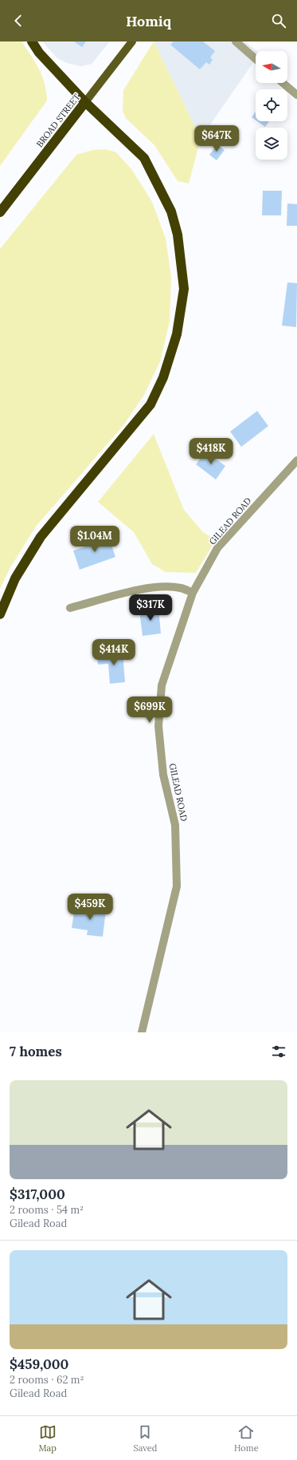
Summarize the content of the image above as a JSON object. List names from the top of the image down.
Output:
{
  "streets": {
    "highway": ["BROAD STREET"],
    "street": ["GILEAD ROAD"]
  },
  "north": "left",
  "page": {
    "header": "Homiq",
    "price": [
      "$647K",
      "$418K",
      "$1.04M",
      "$317K",
      "$414K",
      "$699K",
      "$459K"
    ],
    "heading": "7 homes",
    "list": [
      {
        "name": "$317,000",
        "note": "2 rooms · 54 m² · Gilead Road"
      },
      {
        "name": "$459,000",
        "note": "2 rooms · 62 m² · Gilead Road"
      }
    ],
    "tabs": ["Map", "Saved", "Home"]
  }
}
